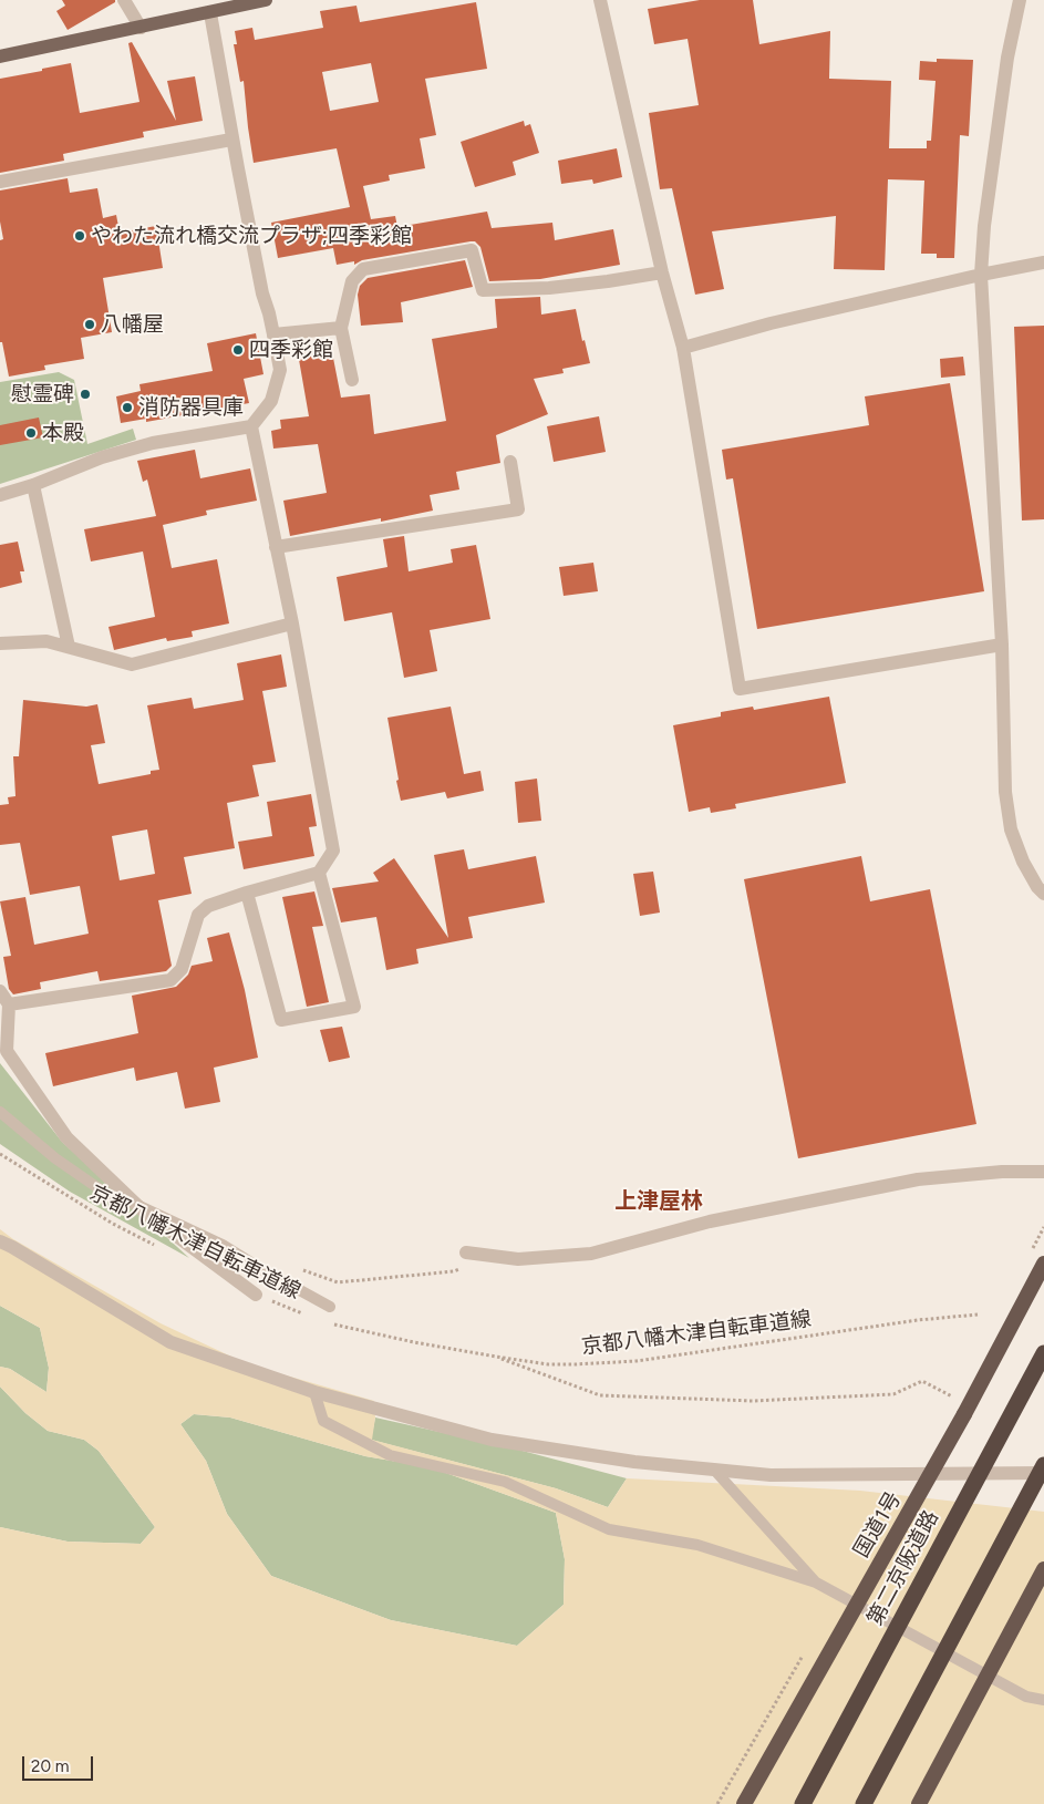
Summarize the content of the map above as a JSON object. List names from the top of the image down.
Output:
{
  "streets": {
    "highway": ["国道1号", "第二京阪道路"],
    "path": ["京都八幡木津自転車道線"]
  },
  "districts": ["上津屋林"],
  "places": [
    "やわた流れ橋交流プラザ;四季彩館",
    "八幡屋",
    "四季彩館",
    "慰霊碑",
    "消防器具庫",
    "本殿"
  ],
  "scale_bar": "20 m"
}
